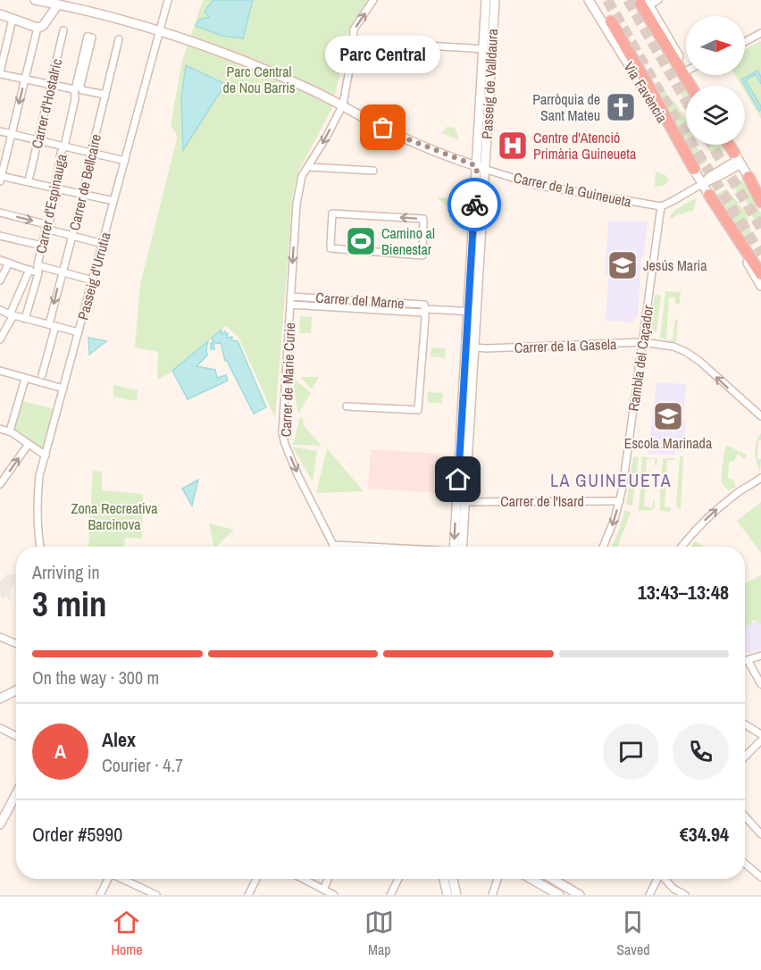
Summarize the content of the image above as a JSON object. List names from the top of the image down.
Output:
{
  "streets": {
    "street": [
      "Passeig de Valldaura",
      "Via Favència",
      "Carrer d'Hostalric",
      "Carrer de Bellcaire",
      "Carrer de la Guineueta",
      "Carrer d'Espinauga",
      "Passeig d'Urrutia",
      "Carrer del Marne",
      "Carrer de la Gasela",
      "Rambla del Caçador",
      "Carrer de Marie Curie",
      "Carrer de l'Isard"
    ]
  },
  "crossings": [
    ["Passeig de Valldaura", "Carrer de la Guineueta"],
    ["Passeig de Valldaura", "Carrer del Marne"],
    ["Passeig de Valldaura", "Carrer de la Gasela"],
    ["Passeig de Valldaura", "Carrer de l'Isard"],
    ["Carrer de la Guineueta", "Rambla del Caçador"],
    ["Carrer del Marne", "Carrer de Marie Curie"],
    ["Carrer de la Gasela", "Rambla del Caçador"],
    ["Rambla del Caçador", "Carrer de l'Isard"]
  ],
  "one_way": ["Carrer de la Gasela"],
  "districts": ["LA GUINEUETA"],
  "parks": ["Parc Central de Nou Barris", "Zona Recreativa Barcinova"],
  "places": {
    "church": ["Parròquia de Sant Mateu"],
    "other": ["Parc Central"],
    "hospital": ["Centre d'Atenció Primària Guineueta"],
    "sports": ["Camino al Bienestar"],
    "school or university": ["Jesús Maria", "Escola Marinada"]
  },
  "north": "right",
  "page": {
    "bubble": "Parc Central",
    "heading": ["3 min", "Arriving in", "13:43–13:48"],
    "panel": [
      "Alex",
      "Courier · 4.7",
      "Order #5990",
      "€34.94"
    ],
    "bar": "On the way · 300 m",
    "round": "A",
    "tabs": ["Home", "Map", "Saved"]
  }
}
